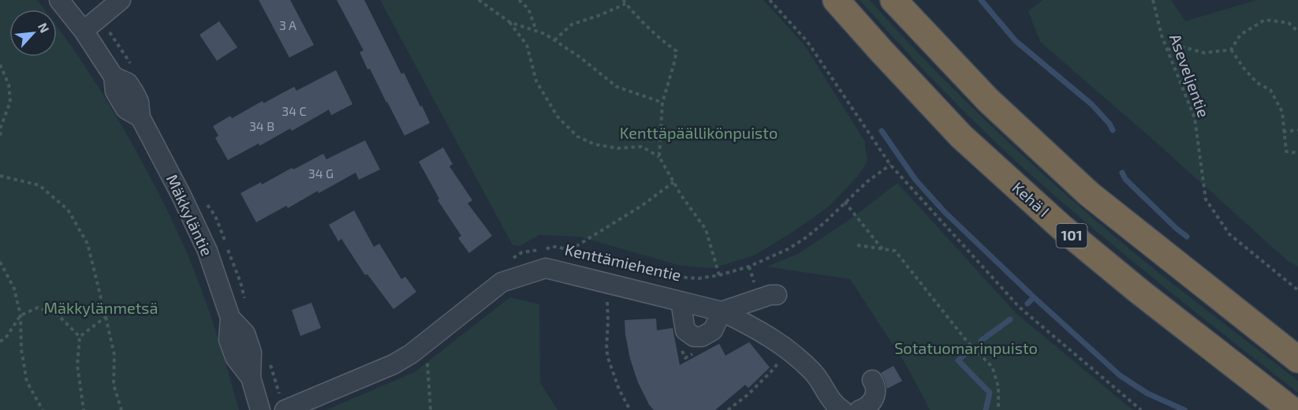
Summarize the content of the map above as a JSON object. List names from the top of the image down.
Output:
{
  "streets": {
    "highway": ["Kehä I", "101"],
    "street": ["Mäkkyläntie"],
    "path": ["Aseveljentie", "Kenttämiehentie"]
  },
  "parks": ["Kenttäpäällikönpuisto", "Mäkkylänmetsä", "Sotatuomarinpuisto"],
  "house_numbers": [
    "3 A",
    "34 C",
    "34 B",
    "34 G"
  ],
  "north": "top right"
}
